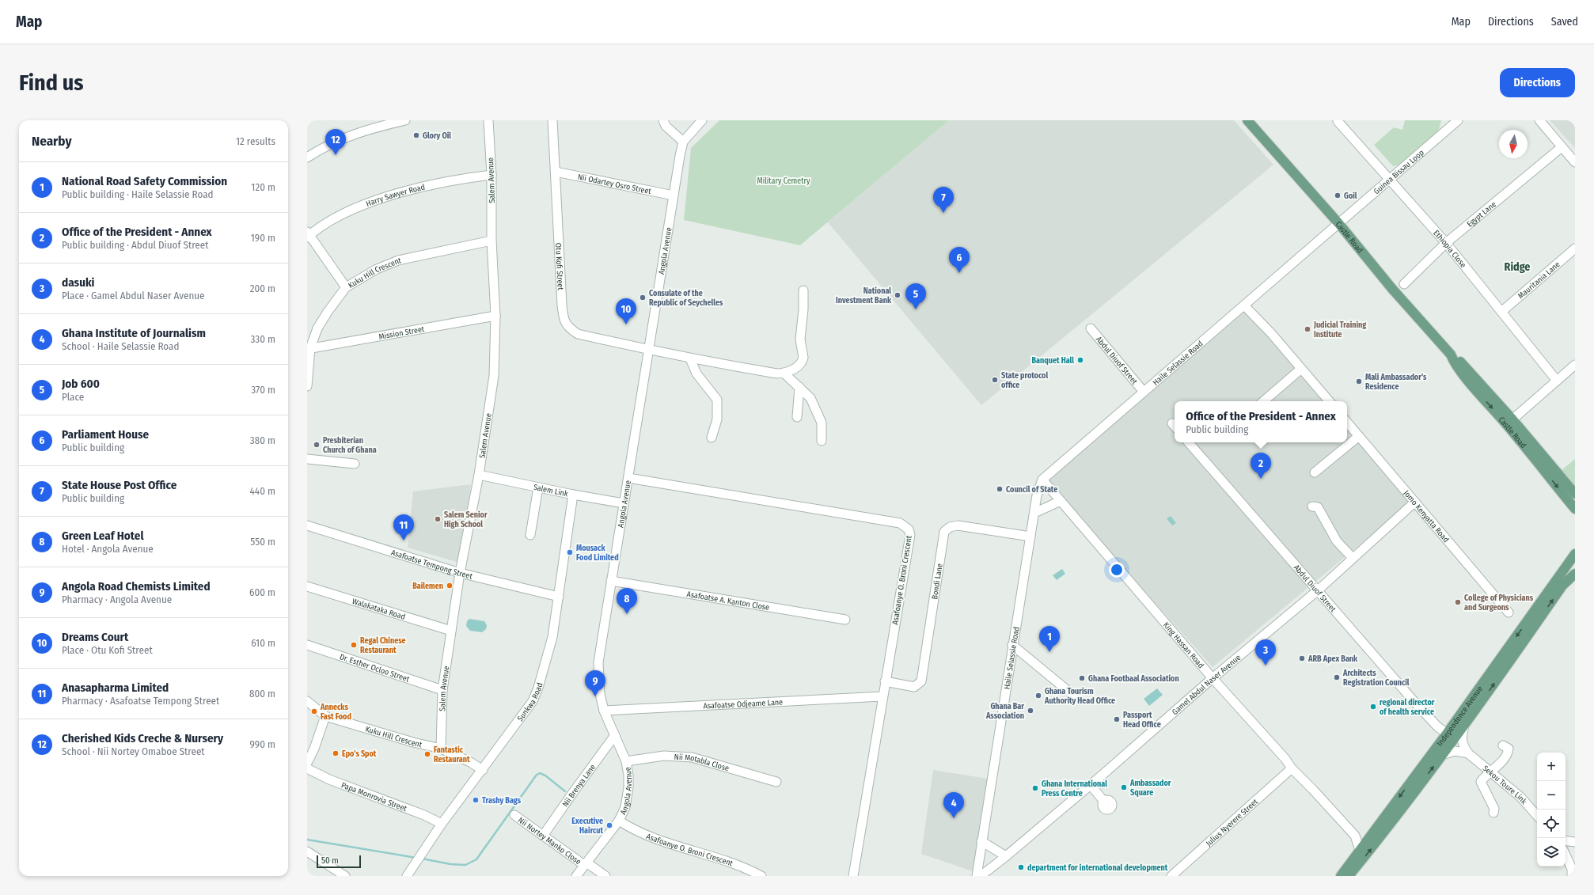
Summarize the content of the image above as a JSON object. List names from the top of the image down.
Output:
{
  "streets": {
    "main road": ["Castle Road", "Independence Avenue"],
    "street": [
      "Guinea Bissau Loop",
      "Salem Avenue",
      "Nii Odartey Osro Street",
      "Harry Sawyer Road",
      "Egypt Lane",
      "Ethiopia Close",
      "Angola Avenue",
      "Otu Kofi Street",
      "Kuku Hill Crescent",
      "Mauritania Lane",
      "Mission Street",
      "Abdul Diuof Street",
      "Haile Selassie Road",
      "Salem Link",
      "Jomo Kenyatta Road",
      "Asafoatse Tempong Street",
      "Asafoanye O. Broni Crescent",
      "Bondi Lane",
      "Asafoatse A. Kanton Close",
      "Walakataka Road",
      "King Hassan Road",
      "Dr. Esther Ocloo Street",
      "Gamel Abdul Naser Avenue",
      "Sunkwa Road",
      "Asafoatse Odjeame Lane",
      "Nii Motabla Close",
      "Nii Brenya Lane",
      "Sekou Toure Link",
      "Papa Monrovia Street",
      "Julius Nyerere Street",
      "Nii Nortey Manko Close"
    ]
  },
  "crossings": [
    ["Guinea Bissau Loop", "Castle Road"],
    ["Guinea Bissau Loop", "Ethiopia Close"],
    ["Guinea Bissau Loop", "Haile Selassie Road"],
    ["Salem Avenue", "Harry Sawyer Road"],
    ["Salem Avenue", "Kuku Hill Crescent"],
    ["Salem Avenue", "Mission Street"],
    ["Salem Avenue", "Salem Link"],
    ["Salem Avenue", "Asafoatse Tempong Street"],
    ["Salem Avenue", "Walakataka Road"],
    ["Salem Avenue", "Dr. Esther Ocloo Street"],
    ["Nii Odartey Osro Street", "Angola Avenue"],
    ["Nii Odartey Osro Street", "Otu Kofi Street"],
    ["Egypt Lane", "Ethiopia Close"],
    ["Castle Road", "Haile Selassie Road"],
    ["Ethiopia Close", "Mauritania Lane"],
    ["Angola Avenue", "Otu Kofi Street"],
    ["Angola Avenue", "Salem Link"],
    ["Angola Avenue", "Asafoanye O. Broni Crescent"],
    ["Angola Avenue", "Asafoatse A. Kanton Close"],
    ["Angola Avenue", "Asafoatse Odjeame Lane"],
    ["Angola Avenue", "Nii Motabla Close"],
    ["Angola Avenue", "Nii Brenya Lane"],
    ["Angola Avenue", "Nii Nortey Manko Close"],
    ["Kuku Hill Crescent", "Mission Street"],
    ["Kuku Hill Crescent", "Sunkwa Road"],
    ["Abdul Diuof Street", "Haile Selassie Road"],
    ["Abdul Diuof Street", "Gamel Abdul Naser Avenue"],
    ["Abdul Diuof Street", "Independence Avenue"],
    ["Haile Selassie Road", "Bondi Lane"],
    ["Haile Selassie Road", "King Hassan Road"],
    ["Salem Link", "Sunkwa Road"],
    ["Jomo Kenyatta Road", "Gamel Abdul Naser Avenue"],
    ["Asafoatse Tempong Street", "Sunkwa Road"],
    ["Asafoanye O. Broni Crescent", "Bondi Lane"],
    ["Asafoanye O. Broni Crescent", "Asafoatse Odjeame Lane"],
    ["King Hassan Road", "Gamel Abdul Naser Avenue"],
    ["King Hassan Road", "Independence Avenue"],
    ["King Hassan Road", "Julius Nyerere Street"],
    ["Sunkwa Road", "Papa Monrovia Street"],
    ["Independence Avenue", "Sekou Toure Link"],
    ["Nii Brenya Lane", "Nii Nortey Manko Close"]
  ],
  "districts": ["Ridge"],
  "parks": ["Military Cemetry"],
  "places": [
    "Glory Oil",
    "Goil",
    "National Investment Bank",
    "Consulate of the Republic of Seychelles",
    "Judicial Training Institute",
    "Banquet Hall",
    "State protocol office",
    "Mali Ambassador's Residence",
    "Presbiterian Church of Ghana",
    "Council of State",
    "Salem Senior High School",
    "Mousack Food Limited",
    "Bailemen",
    "College of Physicians and Surgeons",
    "Regal Chinese Restaurant",
    "ARB Apex Bank",
    "Architects Registration Council",
    "Ghana Footbaal Association",
    "Ghana Tourism Authority Head Office",
    "regional director of health service",
    "Ghana Bar Association",
    "Annecks Fast Food",
    "Passport Head Office",
    "Epo's Spot",
    "Fantastic Restaurant",
    "Ambassador Square",
    "Ghana International Press Centre",
    "Trashy Bags",
    "Executive Haircut",
    "department for international development"
  ],
  "scale_bar": "50 m",
  "north": "bottom",
  "page": {
    "header": "Map",
    "nav": ["Map", "Directions", "Saved"],
    "buttons": "Directions",
    "title": "Find us",
    "heading": ["Nearby", "12 results"],
    "pins": [
      "12",
      "7",
      "6",
      "5",
      "10",
      "2",
      "11",
      "8",
      "1",
      "3",
      "9",
      "4"
    ],
    "list": [
      {
        "mark": "1",
        "name": "National Road Safety Commission",
        "note": "Public building · Haile Selassie Road",
        "value": "120 m"
      },
      {
        "mark": "2",
        "name": "Office of the President - Annex",
        "note": "Public building · Abdul Diuof Street",
        "value": "190 m"
      },
      {
        "mark": "3",
        "name": "dasuki",
        "note": "Place · Gamel Abdul Naser Avenue",
        "value": "200 m"
      },
      {
        "mark": "4",
        "name": "Ghana Institute of Journalism",
        "note": "School · Haile Selassie Road",
        "value": "330 m"
      },
      {
        "mark": "5",
        "name": "Job 600",
        "note": "Place",
        "value": "370 m"
      },
      {
        "mark": "6",
        "name": "Parliament House",
        "note": "Public building",
        "value": "380 m"
      },
      {
        "mark": "7",
        "name": "State House Post Office",
        "note": "Public building",
        "value": "440 m"
      },
      {
        "mark": "8",
        "name": "Green Leaf Hotel",
        "note": "Hotel · Angola Avenue",
        "value": "550 m"
      },
      {
        "mark": "9",
        "name": "Angola Road Chemists Limited",
        "note": "Pharmacy · Angola Avenue",
        "value": "600 m"
      },
      {
        "mark": "10",
        "name": "Dreams Court",
        "note": "Place · Otu Kofi Street",
        "value": "610 m"
      },
      {
        "mark": "11",
        "name": "Anasapharma Limited",
        "note": "Pharmacy · Asafoatse Tempong Street",
        "value": "800 m"
      },
      {
        "mark": "12",
        "name": "Cherished Kids Creche & Nursery",
        "note": "School · Nii Nortey Omaboe Street",
        "value": "990 m"
      }
    ],
    "popup": ["Office of the President - Annex", "Public building"],
    "map_buttons": ["+", "−"],
    "scale": "50 m"
  }
}
